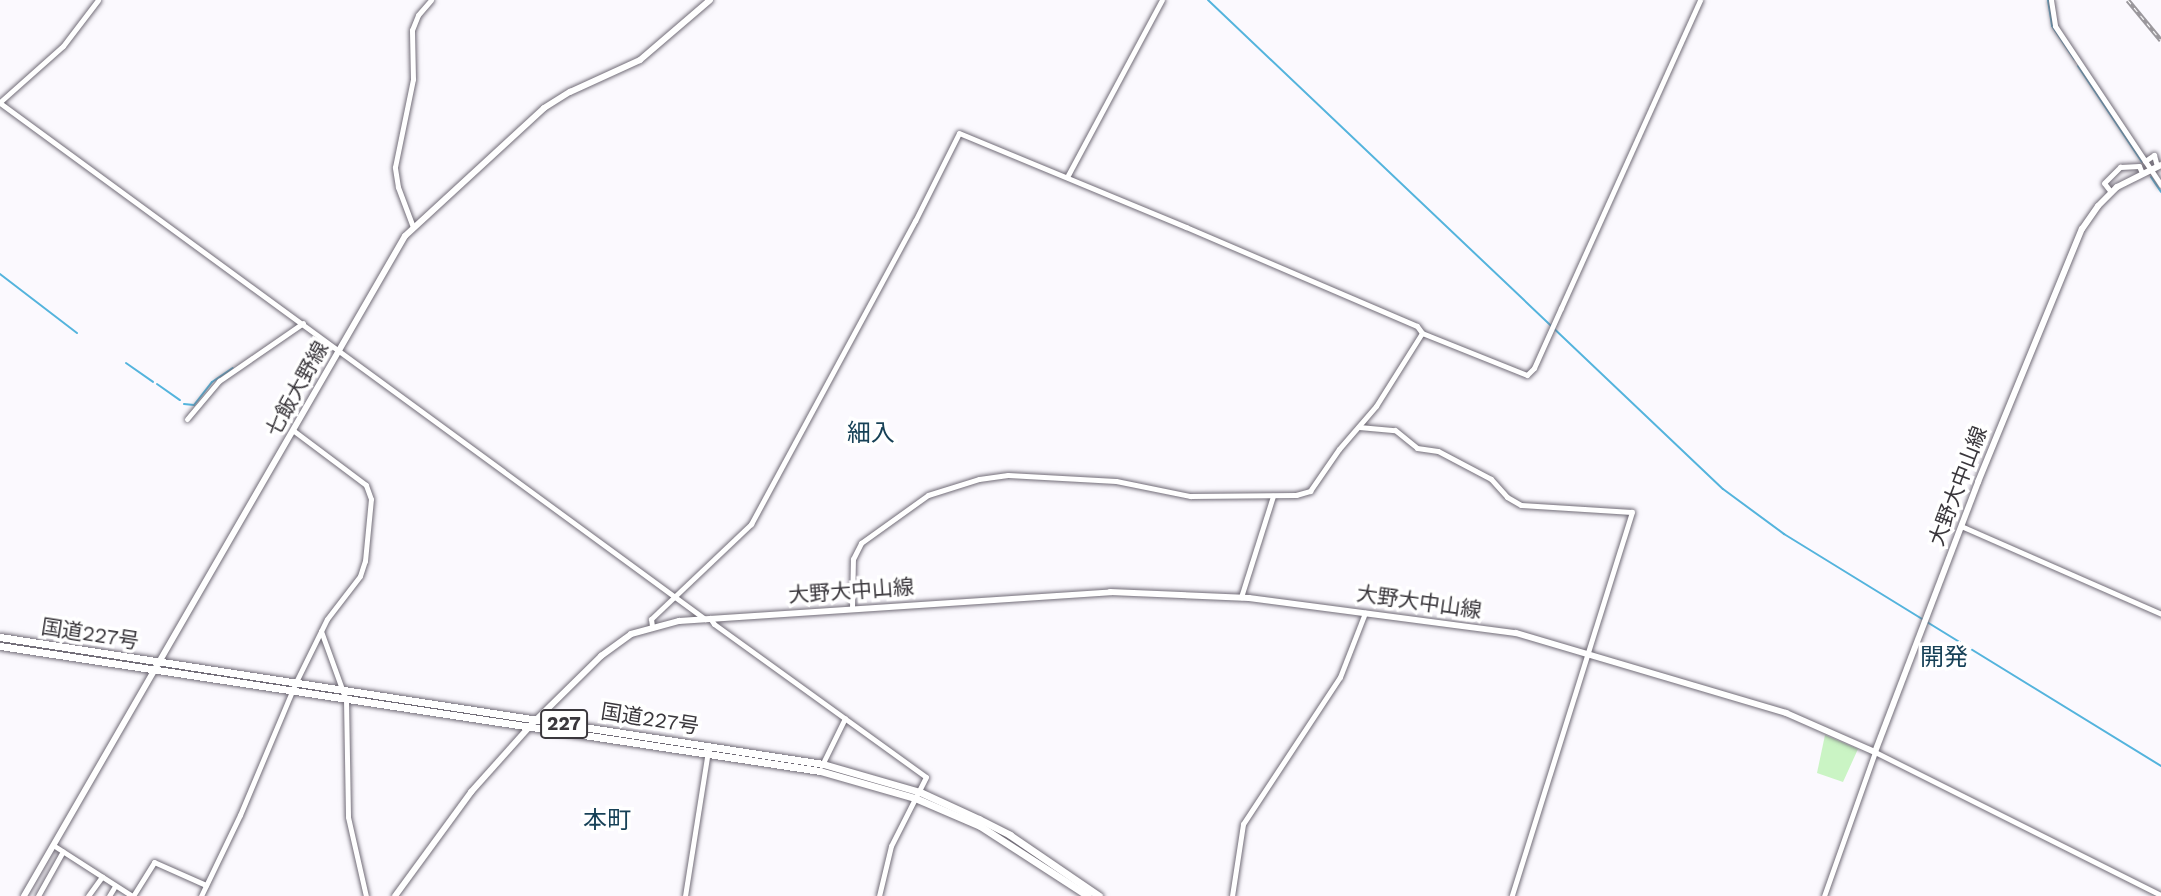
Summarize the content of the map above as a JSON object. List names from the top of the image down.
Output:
{
  "streets": {
    "highway": ["国道227号", "227"],
    "main road": ["七飯大野線", "大野大中山線"]
  },
  "crossings": [
    ["七飯大野線", "国道227号"],
    ["大野大中山線", "国道227号"]
  ],
  "districts": ["細入", "開発", "本町"]
}
